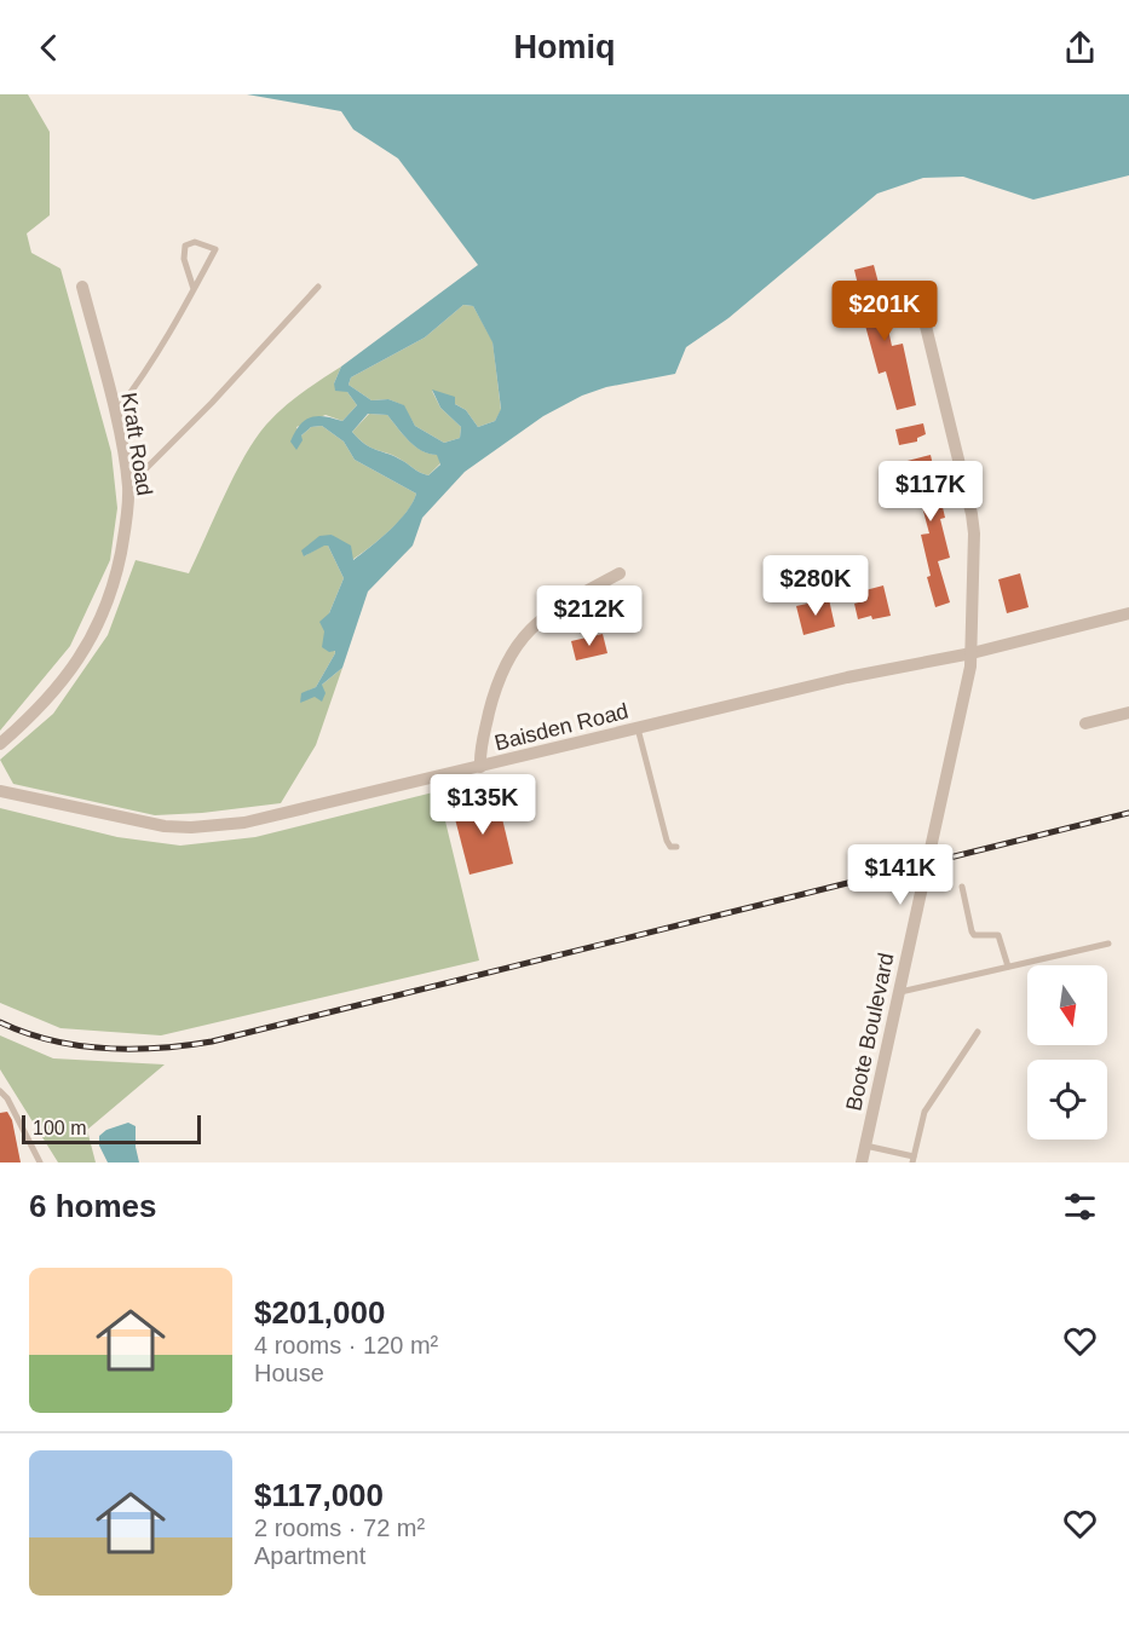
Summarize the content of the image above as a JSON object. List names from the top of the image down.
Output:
{
  "streets": {
    "street": ["Kraft Road", "Baisden Road", "Boote Boulevard"]
  },
  "crossings": [
    ["Baisden Road", "Boote Boulevard"]
  ],
  "scale_bar": "100 m",
  "north": "bottom",
  "page": {
    "header": "Homiq",
    "price": [
      "$201K",
      "$117K",
      "$280K",
      "$212K",
      "$135K",
      "$141K"
    ],
    "scale": "100 m",
    "heading": "6 homes",
    "list": [
      {
        "name": "$201,000",
        "note": "4 rooms · 120 m² · House"
      },
      {
        "name": "$117,000",
        "note": "2 rooms · 72 m² · Apartment"
      }
    ]
  }
}
